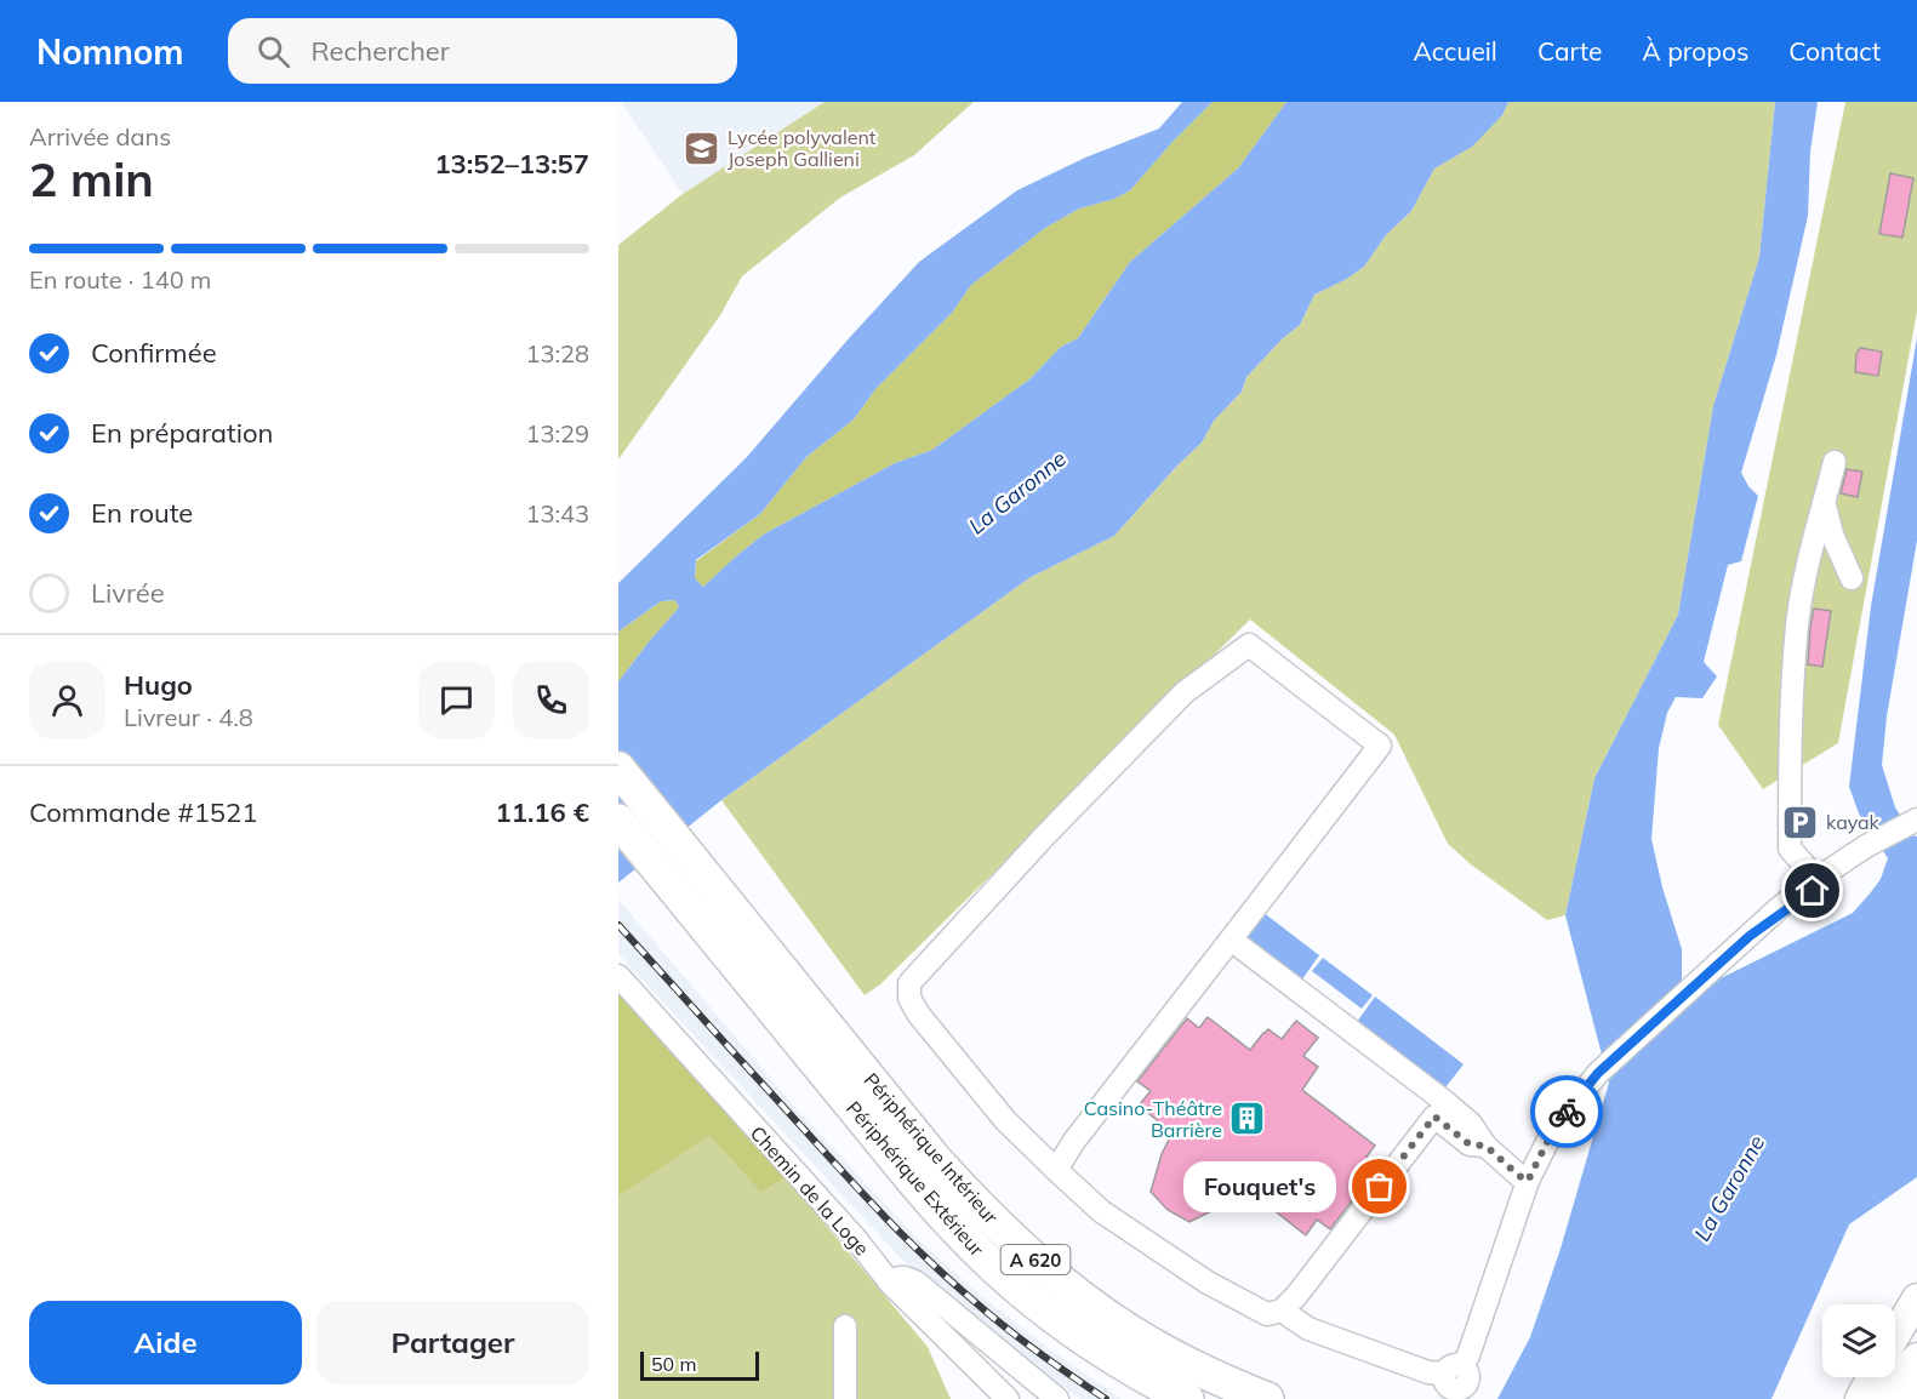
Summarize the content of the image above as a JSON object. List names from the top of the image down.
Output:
{
  "streets": {
    "highway": ["Périphérique Intérieur", "Périphérique Extérieur", "A 620"],
    "street": ["Chemin de la Loge"]
  },
  "water": ["La Garonne"],
  "places": {
    "school or university": ["Lycée polyvalent Joseph Gallieni"],
    "parking": ["kayak"],
    "building": ["Casino-Théâtre Barrière"],
    "other": ["Fouquet's"]
  },
  "scale_bar": "50 m",
  "page": {
    "header": "Nomnom",
    "search": "Rechercher",
    "nav": [
      "Accueil",
      "Carte",
      "À propos",
      "Contact"
    ],
    "heading": ["2 min", "Arrivée dans", "13:52–13:57"],
    "panel": [
      "Hugo",
      "Livreur · 4.8",
      "Commande #1521",
      "11.16 €"
    ],
    "bar": "En route · 140 m",
    "list": [
      ["Confirmée", "13:28"],
      ["En préparation", "13:29"],
      ["En route", "13:43"],
      "Livrée"
    ],
    "bubble": "Fouquet's",
    "buttons": ["Aide", "Partager"],
    "scale": "50 m"
  }
}
